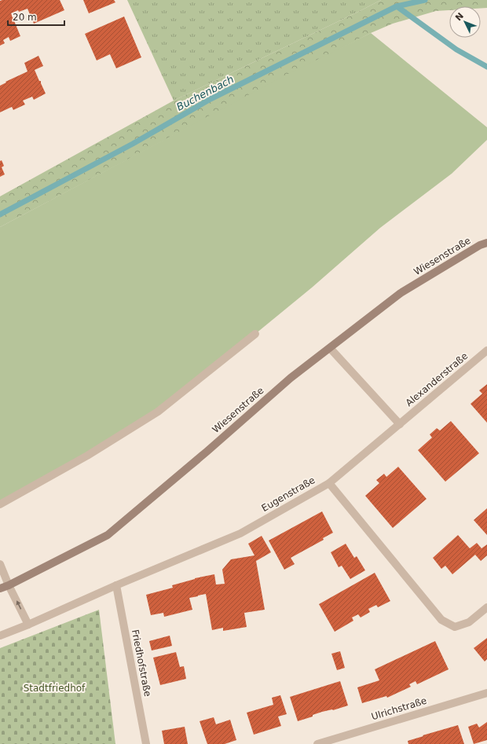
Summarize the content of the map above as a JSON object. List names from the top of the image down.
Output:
{
  "streets": {
    "street": [
      "Wiesenstraße",
      "Alexanderstraße",
      "Eugenstraße",
      "Friedhofstraße",
      "Ulrichstraße"
    ]
  },
  "crossings": [
    ["Alexanderstraße", "Eugenstraße"],
    ["Eugenstraße", "Friedhofstraße"]
  ],
  "water": ["Buchenbach"],
  "parks": ["Stadtfriedhof"],
  "scale_bar": "20 m",
  "north": "top left"
}
